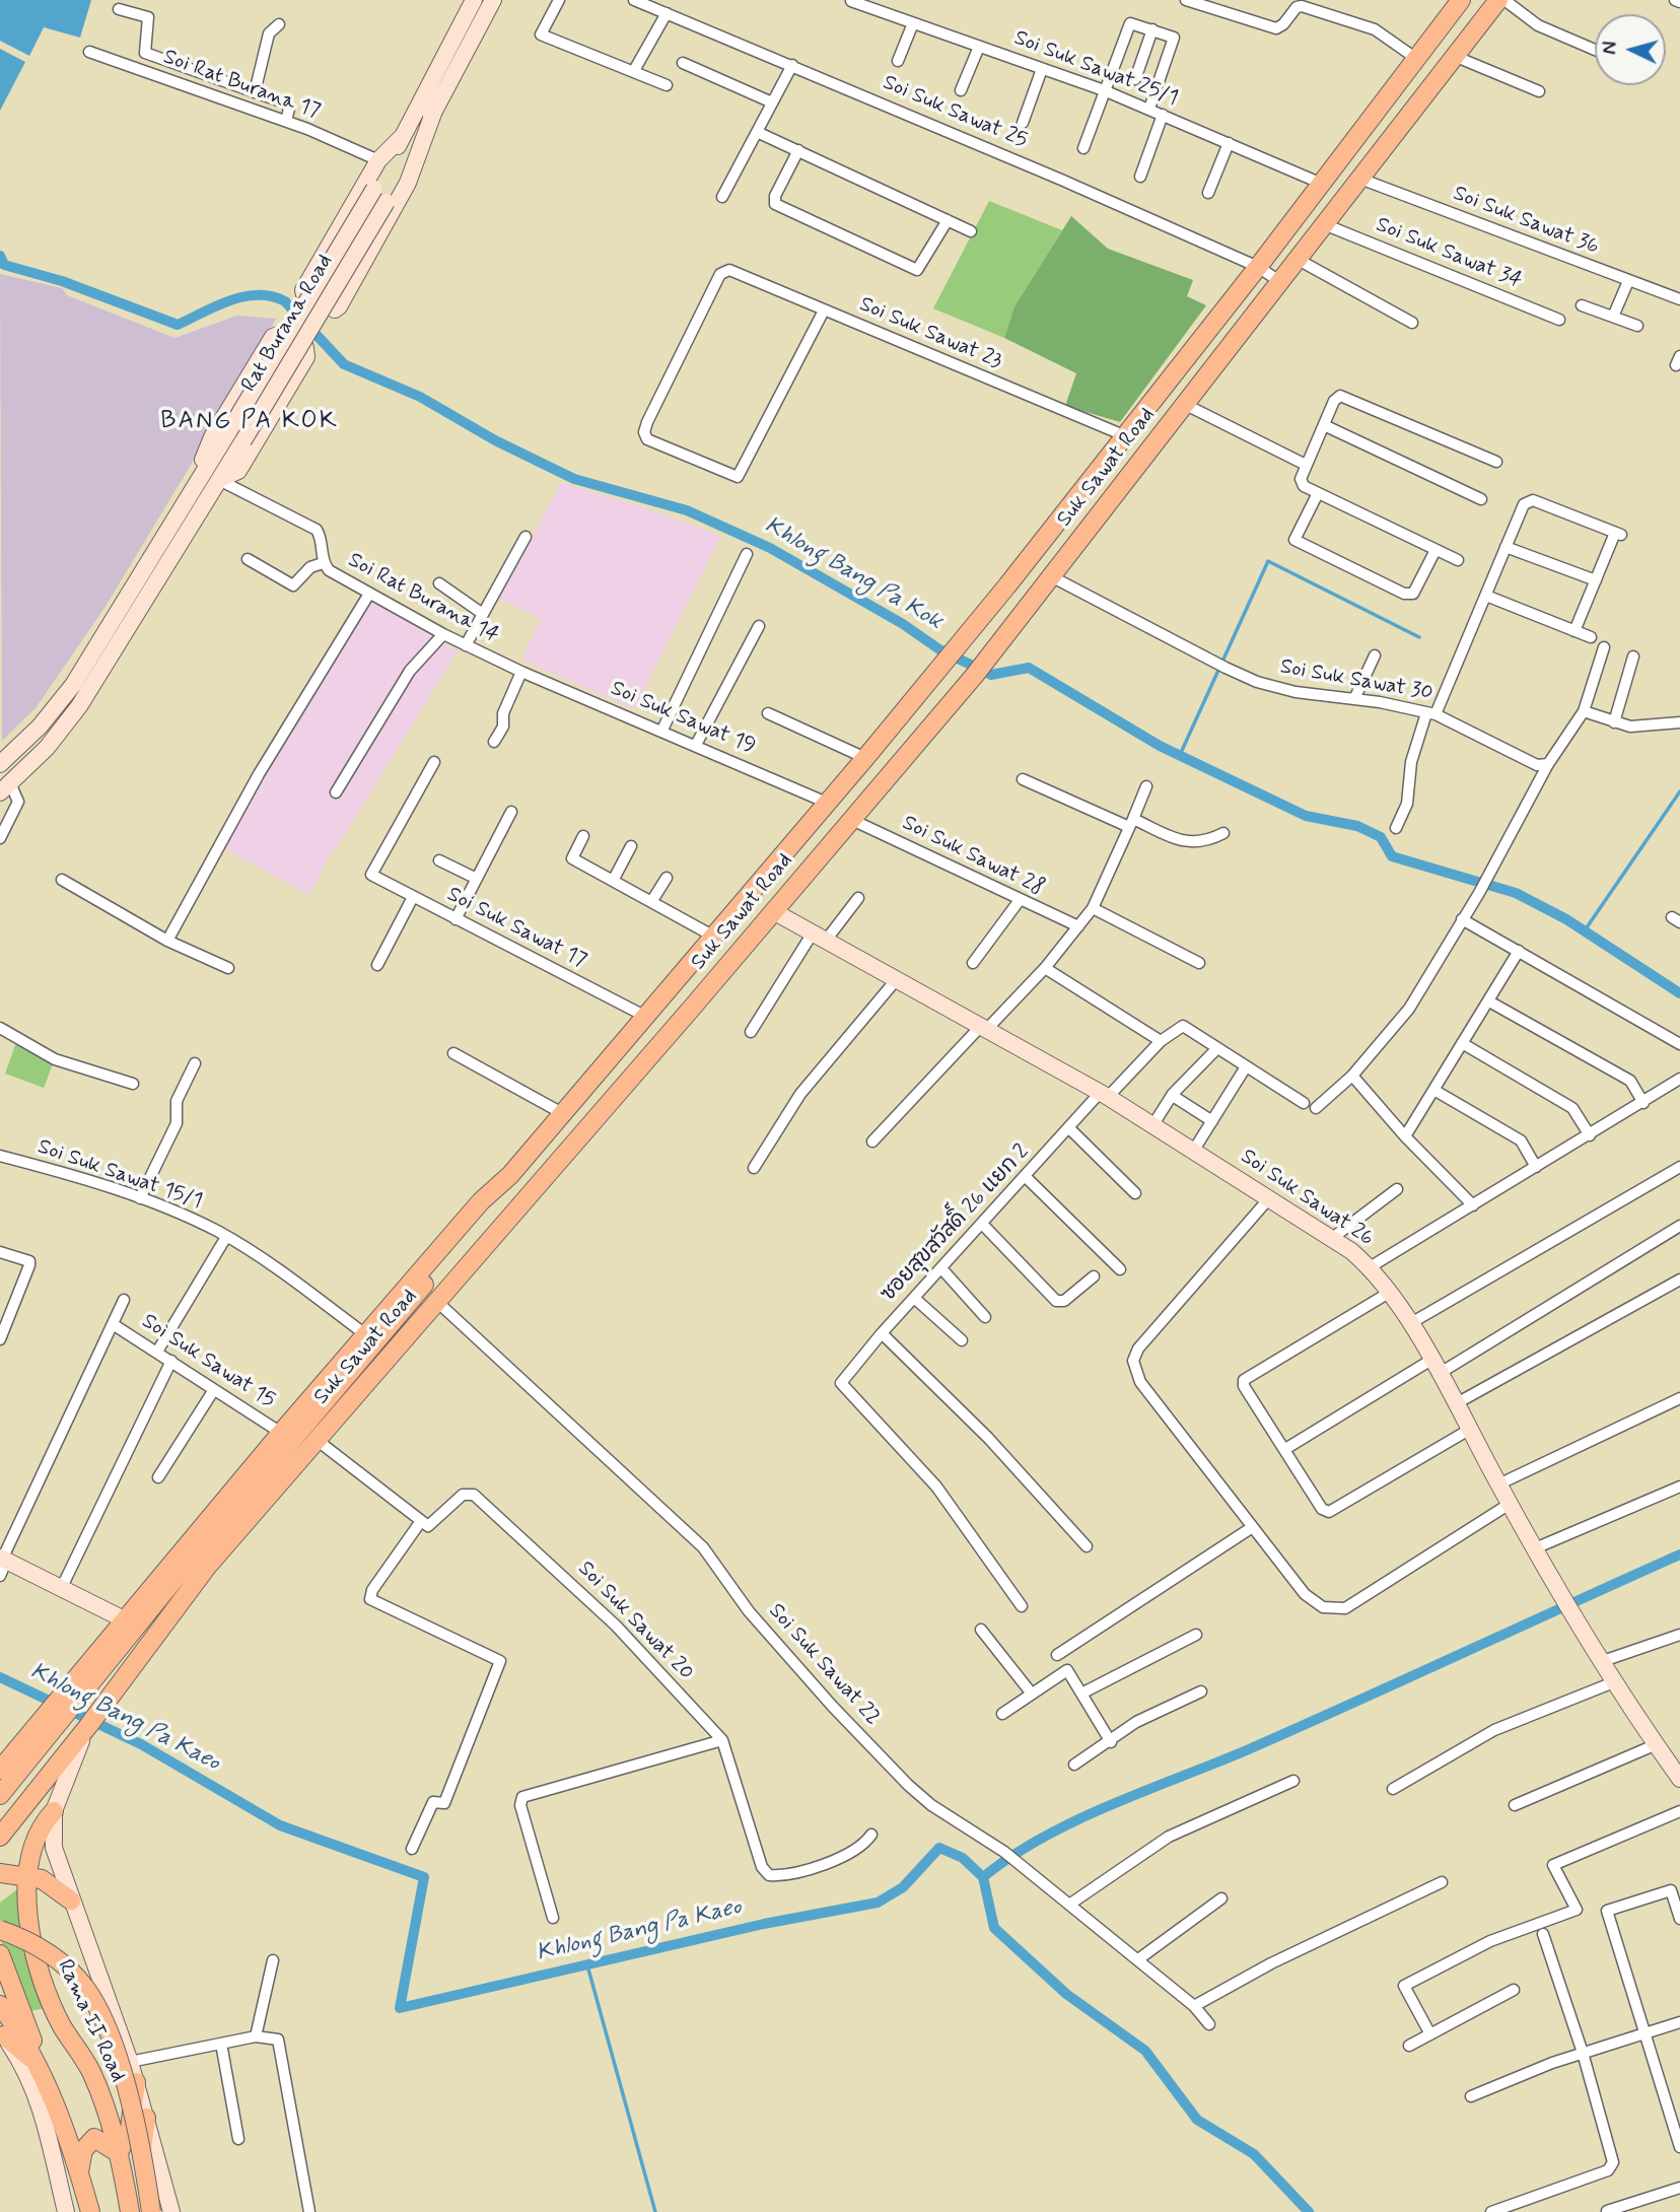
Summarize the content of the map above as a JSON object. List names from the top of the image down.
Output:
{
  "streets": {
    "main road": [
      "Rat Burana Road",
      "Suk Sawat Road",
      "Soi Suk Sawat 26",
      "Rama II Road"
    ],
    "street": [
      "Soi Suk Sawat 25/1",
      "Soi Rat Burana 17",
      "Soi Suk Sawat 25",
      "Soi Suk Sawat 36",
      "Soi Suk Sawat 34",
      "Soi Suk Sawat 23",
      "Soi Rat Burana 14",
      "Soi Suk Sawat 30",
      "Soi Suk Sawat 19",
      "Soi Suk Sawat 28",
      "Soi Suk Sawat 17",
      "Soi Suk Sawat 15/1",
      "ซอยสุขสวัสดิ์ 26 แยก 2",
      "Soi Suk Sawat 15",
      "Soi Suk Sawat 20",
      "Soi Suk Sawat 22"
    ]
  },
  "crossings": [
    ["Soi Suk Sawat 25/1", "Suk Sawat Road"],
    ["Soi Suk Sawat 25", "Suk Sawat Road"],
    ["Soi Suk Sawat 36", "Suk Sawat Road"],
    ["Soi Suk Sawat 34", "Suk Sawat Road"],
    ["Rat Burana Road", "Soi Rat Burana 14"],
    ["Soi Suk Sawat 23", "Suk Sawat Road"],
    ["Suk Sawat Road", "Soi Suk Sawat 30"],
    ["Suk Sawat Road", "Soi Suk Sawat 19"],
    ["Suk Sawat Road", "Soi Suk Sawat 28"],
    ["Suk Sawat Road", "Soi Suk Sawat 17"],
    ["Suk Sawat Road", "Soi Suk Sawat 15/1"],
    ["Suk Sawat Road", "Soi Suk Sawat 26"],
    ["Suk Sawat Road", "Soi Suk Sawat 15"],
    ["Suk Sawat Road", "Soi Suk Sawat 22"],
    ["Suk Sawat Road", "Rama II Road"],
    ["Soi Rat Burana 14", "Soi Suk Sawat 19"],
    ["Soi Suk Sawat 26", "ซอยสุขสวัสดิ์ 26 แยก 2"]
  ],
  "districts": ["BANG PA KOK"],
  "water": ["Khlong Bang Pa Kok", "Khlong Bang Pa Kaeo"],
  "north": "left"
}
